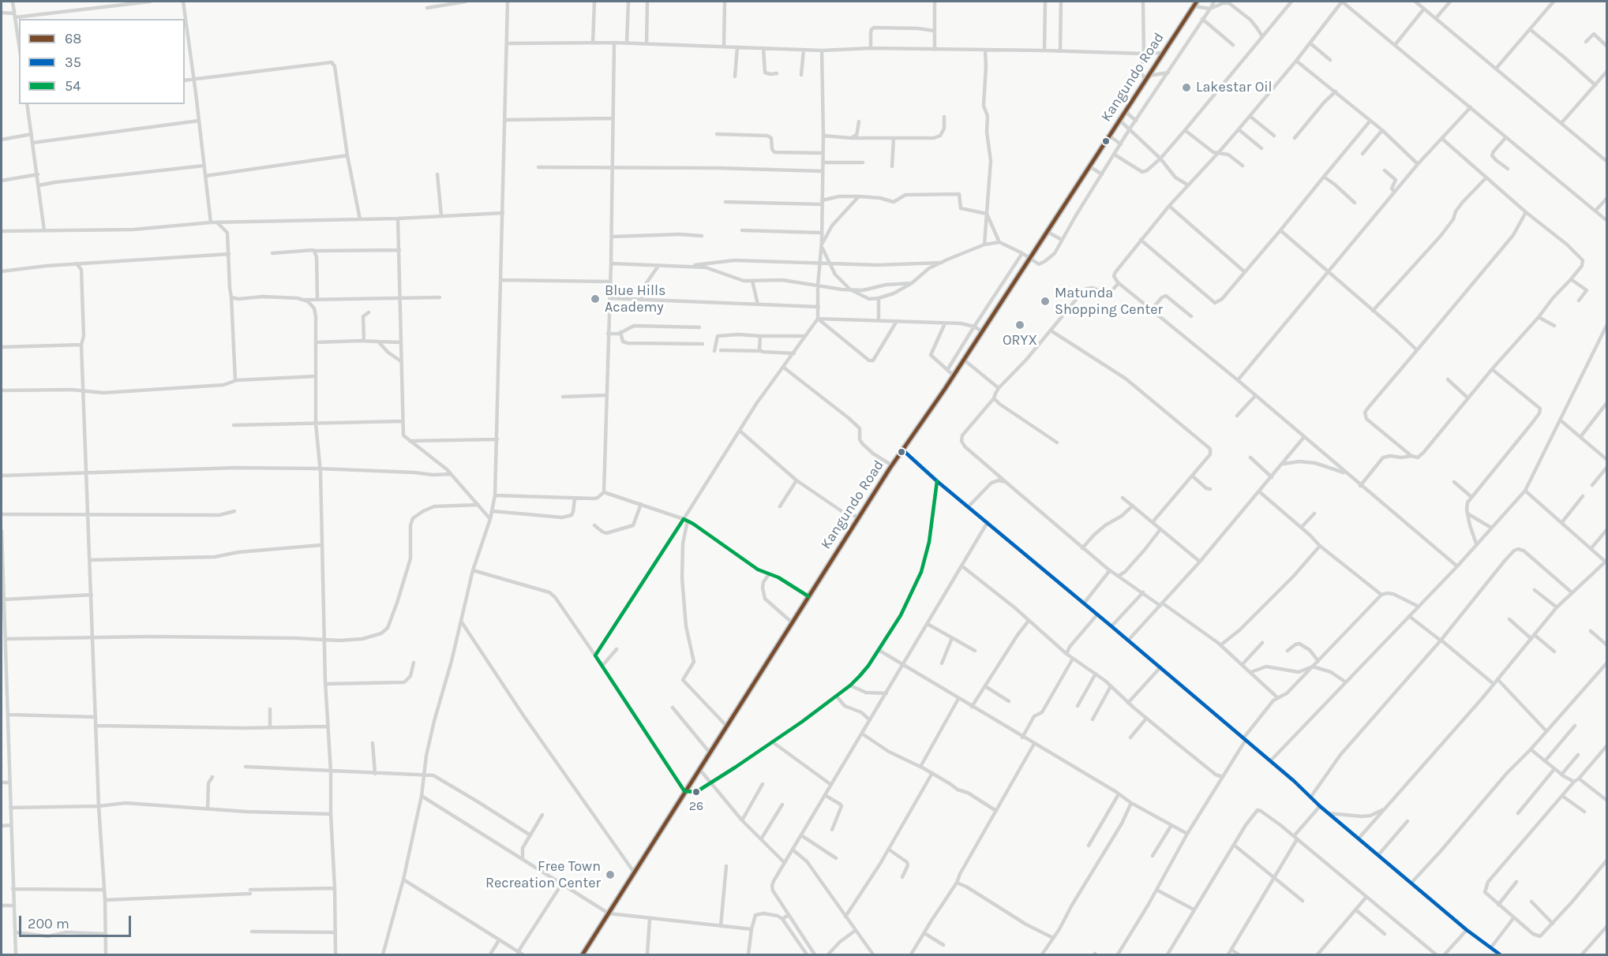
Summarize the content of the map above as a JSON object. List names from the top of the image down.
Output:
{
  "streets": {
    "highway": ["Kangundo Road"]
  },
  "places": [
    "Lakestar Oil",
    "Blue Hills Academy",
    "Matunda Shopping Center",
    "ORYX",
    "26",
    "Free Town Recreation Center"
  ],
  "lines": ["transit line 68", "transit line 35", "transit line 54"],
  "legend": ["68", "35", "54"],
  "scale_bar": "200 m"
}
